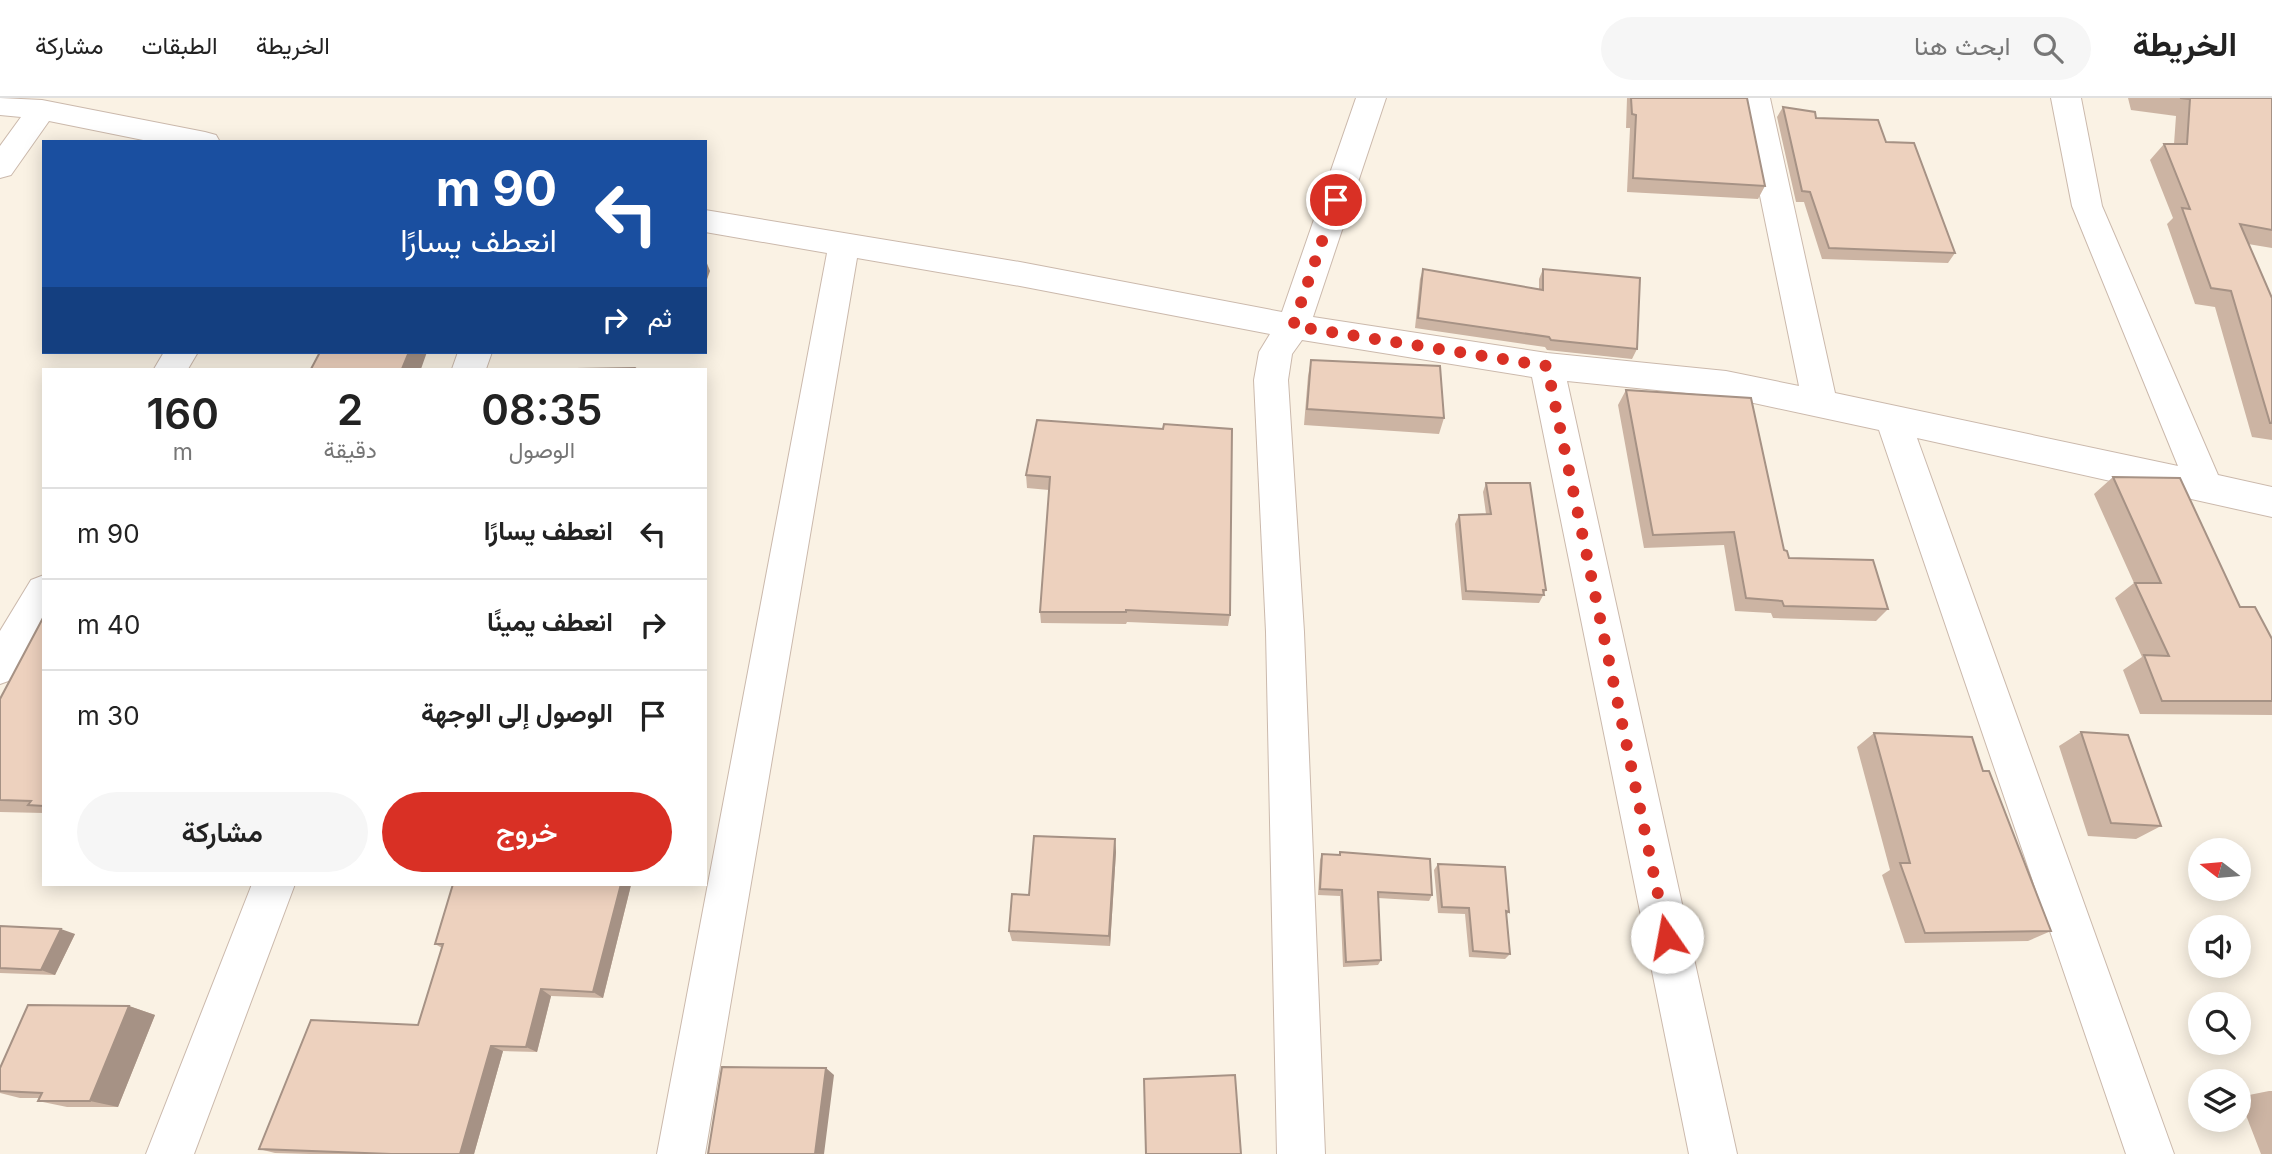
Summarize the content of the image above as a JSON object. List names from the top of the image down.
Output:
{
  "north": "left",
  "page": {
    "header": "الخريطة",
    "search": "ابحث هنا",
    "nav": ["الخريطة", "الطبقات", "مشاركة"],
    "turn": ["90 m", "انعطف يسارًا"],
    "then": "ثم",
    "eta": [
      "08:35",
      "الوصول",
      "2",
      "دقيقة",
      "160",
      "m"
    ],
    "list": [
      {
        "name": "انعطف يسارًا",
        "value": "90 m"
      },
      {
        "name": "انعطف يمينًا",
        "value": "40 m"
      },
      {
        "name": "الوصول إلى الوجهة",
        "value": "30 m"
      }
    ],
    "buttons": ["خروج", "مشاركة"]
  }
}
